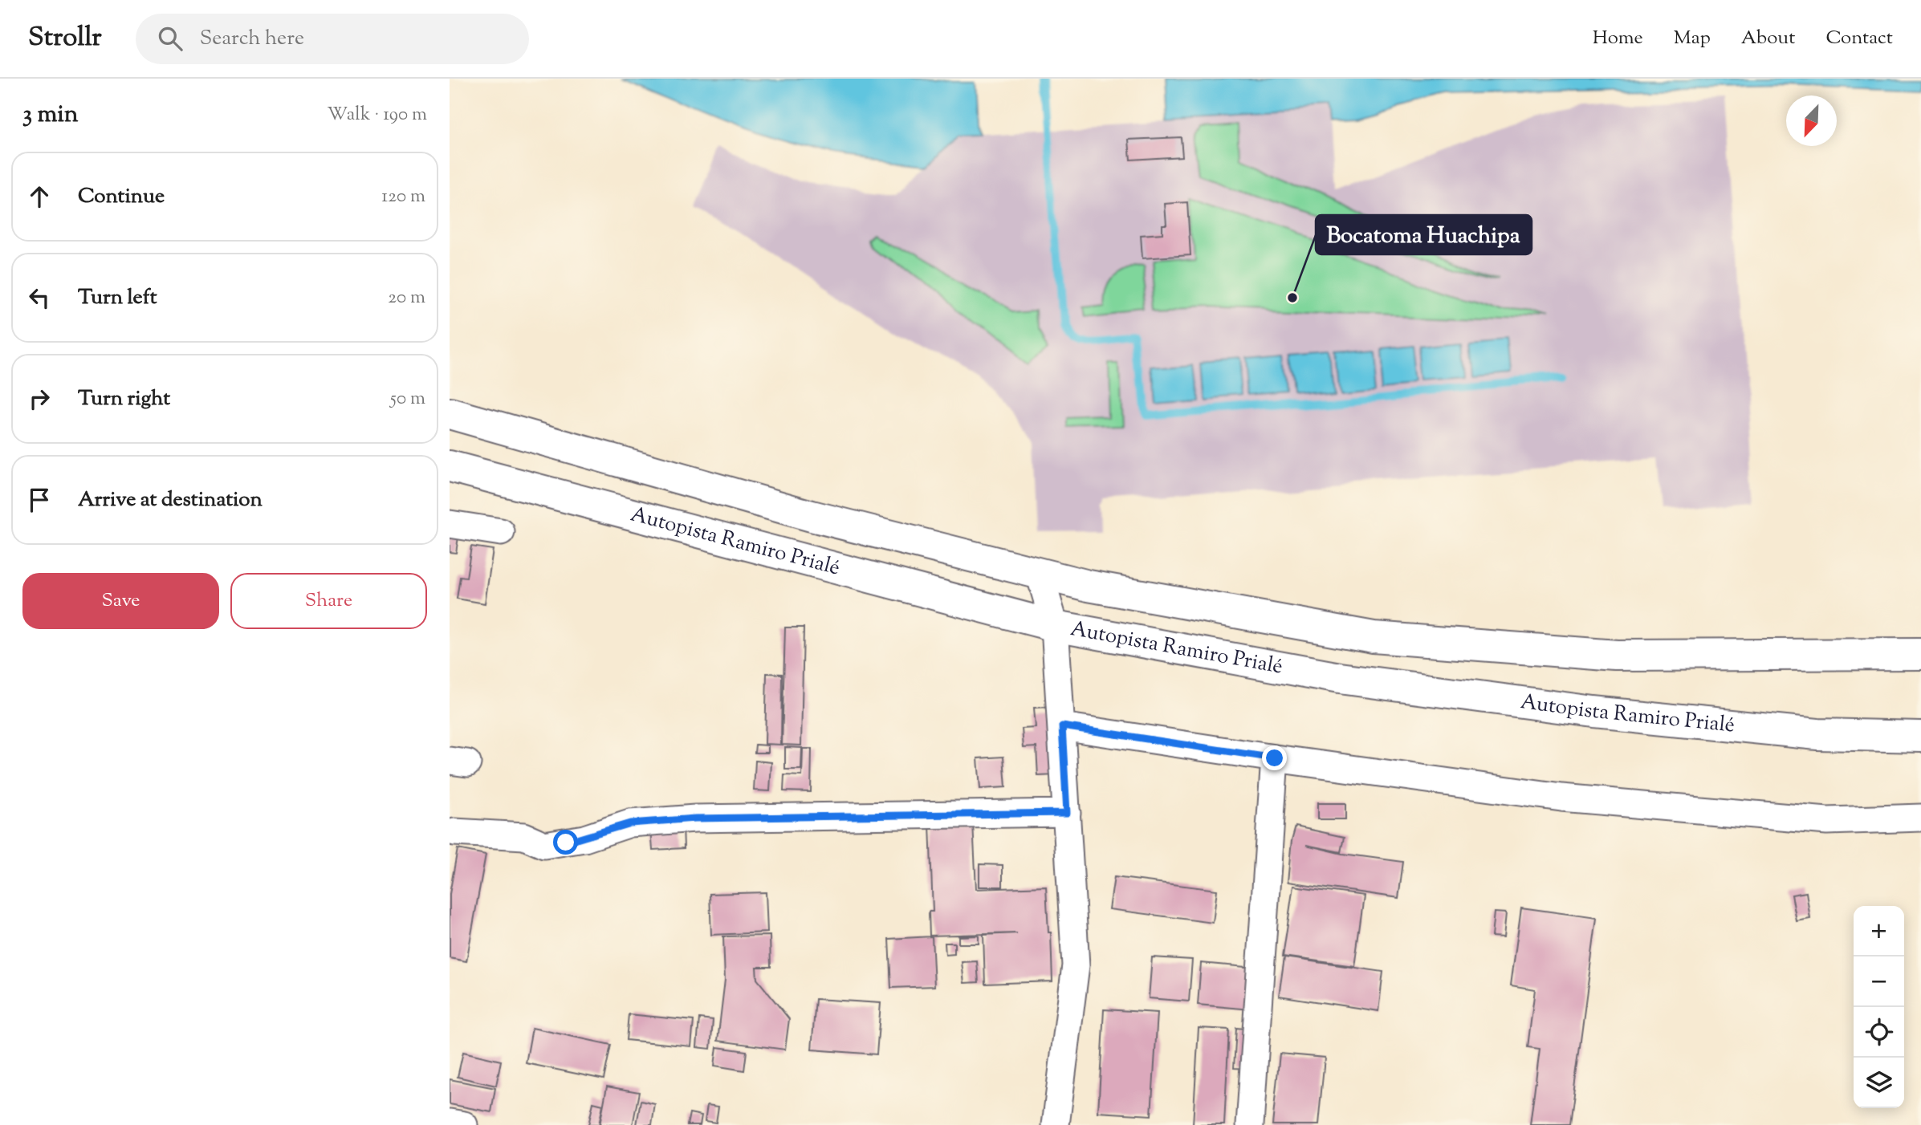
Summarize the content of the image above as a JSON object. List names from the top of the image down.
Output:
{
  "streets": {
    "highway": ["Autopista Ramiro Prialé"]
  },
  "places": ["Bocatoma Huachipa"],
  "north": "bottom left",
  "page": {
    "header": "Strollr",
    "search": "Search here",
    "nav": [
      "Home",
      "Map",
      "About",
      "Contact"
    ],
    "heading": ["3 min", "Walk · 190 m"],
    "list": [
      ["Continue", "120 m"],
      ["Turn left", "20 m"],
      ["Turn right", "50 m"],
      "Arrive at destination"
    ],
    "buttons": ["Save", "Share"],
    "map_buttons": ["+", "−"]
  }
}
